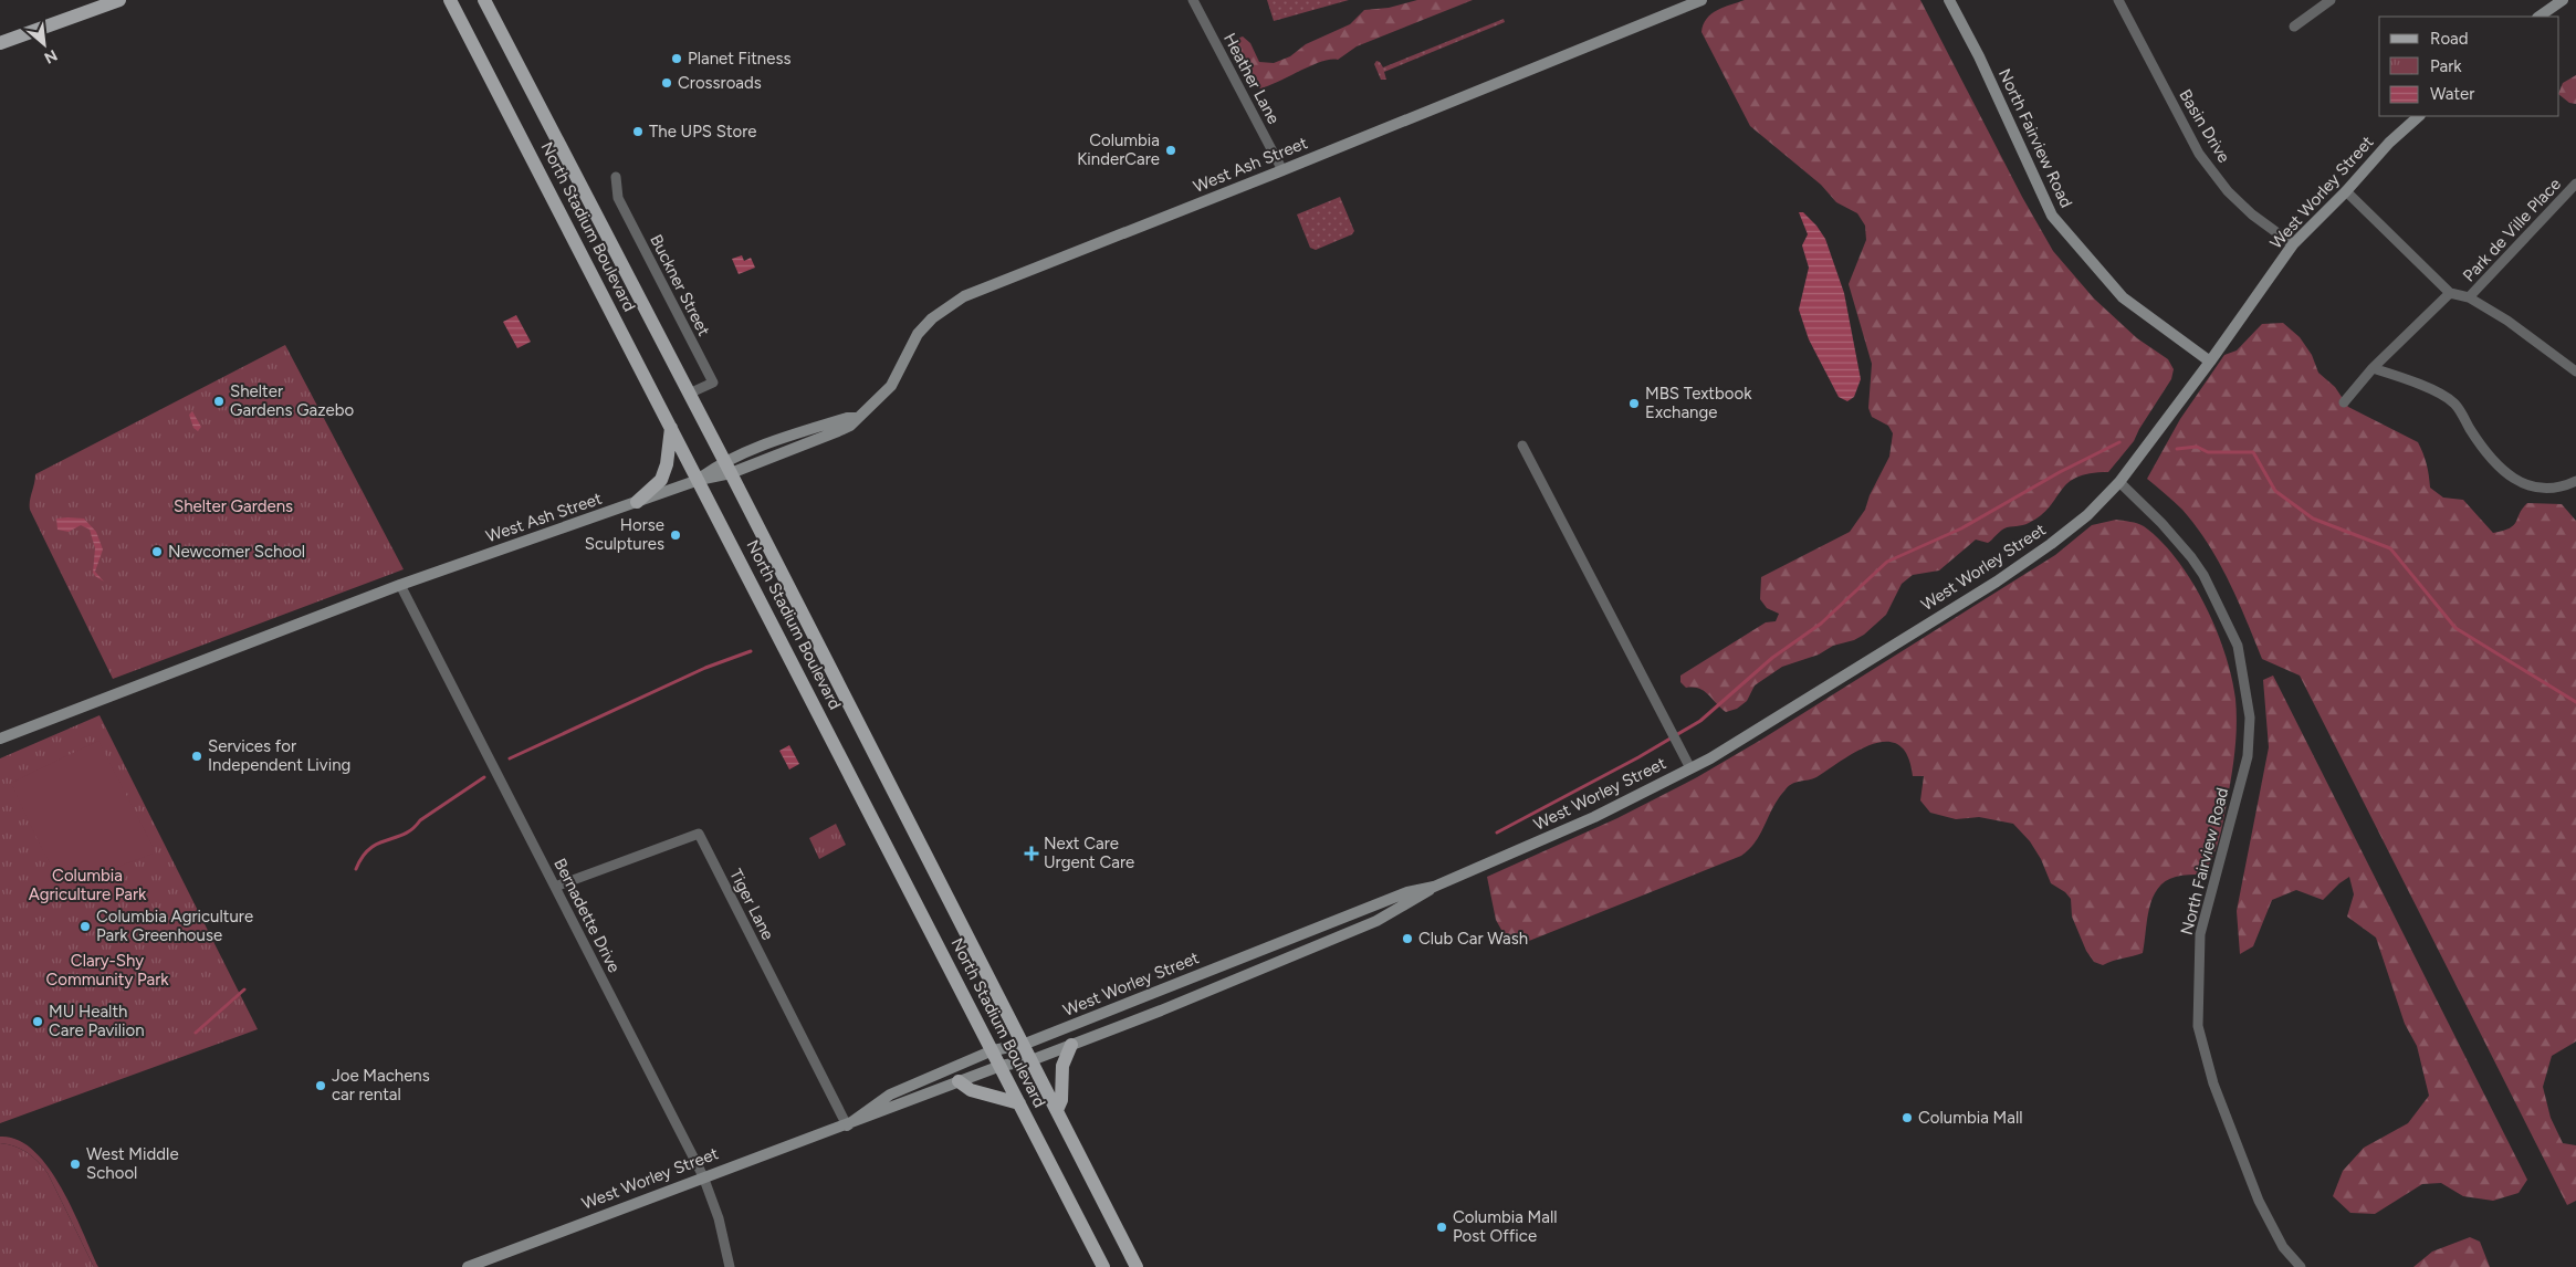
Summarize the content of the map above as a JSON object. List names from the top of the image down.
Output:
{
  "streets": {
    "main road": ["North Stadium Boulevard"],
    "street": [
      "Heather Lane",
      "Basin Drive",
      "North Fairview Road",
      "West Ash Street",
      "West Worley Street",
      "Park de Ville Place",
      "Buckner Street",
      "Tiger Lane",
      "Bernadette Drive"
    ]
  },
  "crossings": [
    ["Heather Lane", "West Ash Street"],
    ["Basin Drive", "West Worley Street"],
    ["North Fairview Road", "West Worley Street"],
    ["West Ash Street", "North Stadium Boulevard"],
    ["West Ash Street", "Bernadette Drive"],
    ["West Worley Street", "North Stadium Boulevard"],
    ["West Worley Street", "Park de Ville Place"],
    ["West Worley Street", "Tiger Lane"],
    ["West Worley Street", "Bernadette Drive"],
    ["North Stadium Boulevard", "Buckner Street"],
    ["Tiger Lane", "Bernadette Drive"]
  ],
  "parks": ["Shelter Gardens", "Columbia Agriculture Park", "Clary-Shy Community Park"],
  "places": {
    "other": [
      "Planet Fitness",
      "Crossroads",
      "The UPS Store",
      "Columbia KinderCare",
      "Shelter Gardens Gazebo",
      "MBS Textbook Exchange",
      "Horse Sculptures",
      "Newcomer School",
      "Services for Independent Living",
      "Columbia Agriculture Park Greenhouse",
      "Club Car Wash",
      "MU Health Care Pavilion",
      "Joe Machens car rental",
      "Columbia Mall",
      "West Middle School",
      "Columbia Mall Post Office"
    ],
    "health": ["Next Care Urgent Care"]
  },
  "legend": ["Road", "Park", "Water"],
  "north": "bottom right"
}
